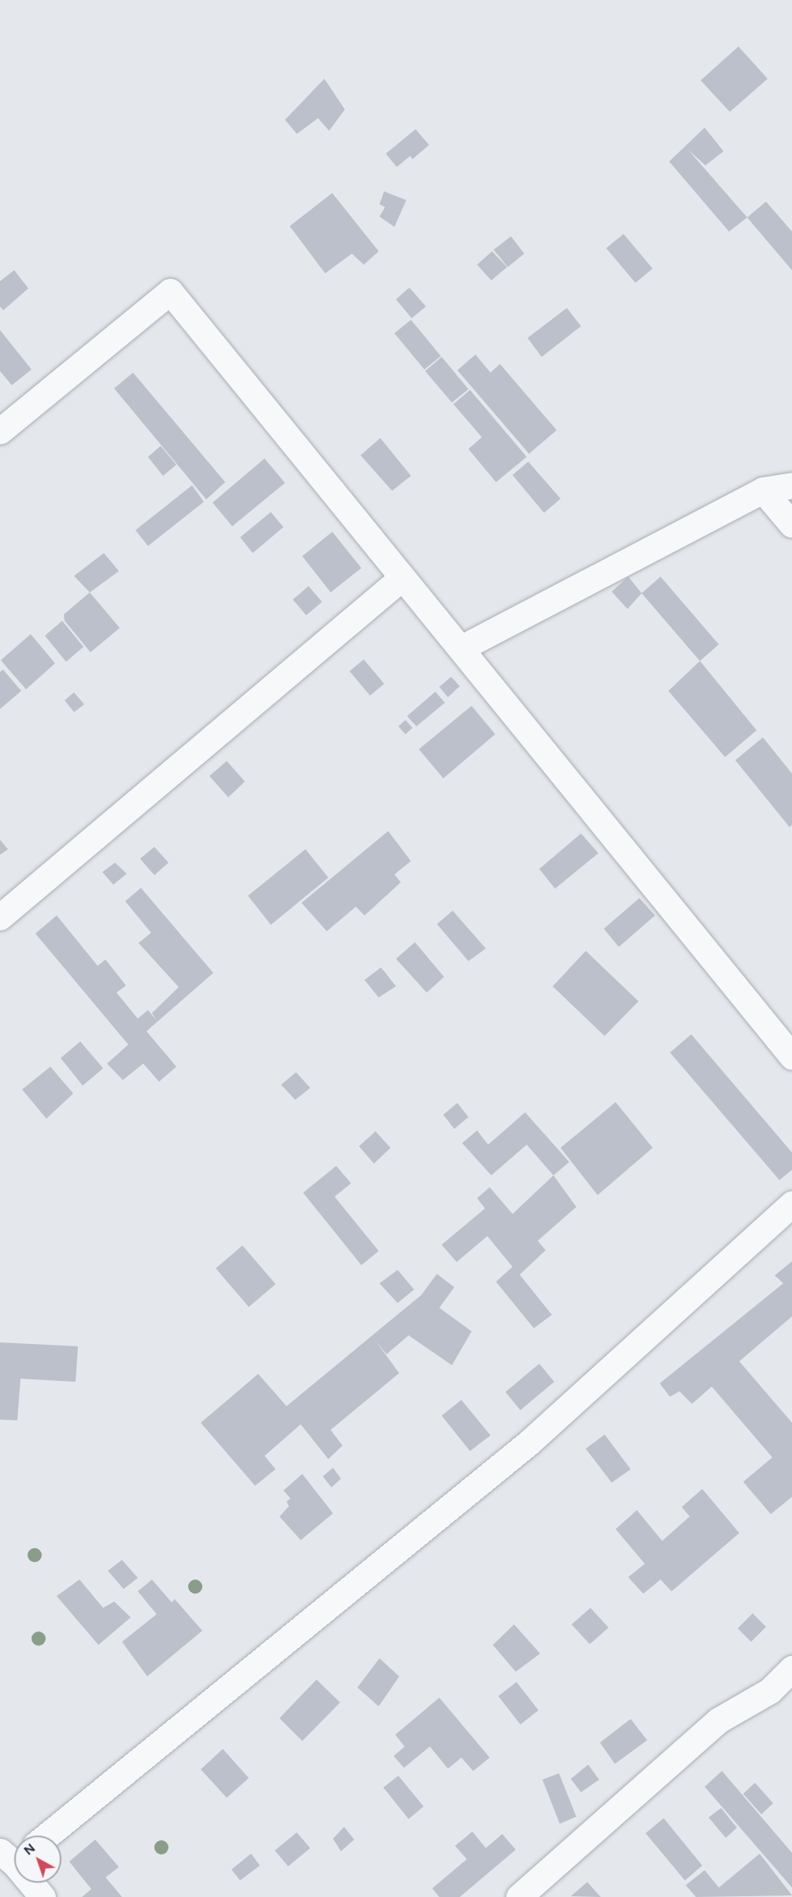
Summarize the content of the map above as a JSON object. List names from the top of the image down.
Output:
{
  "north": "top left"
}
